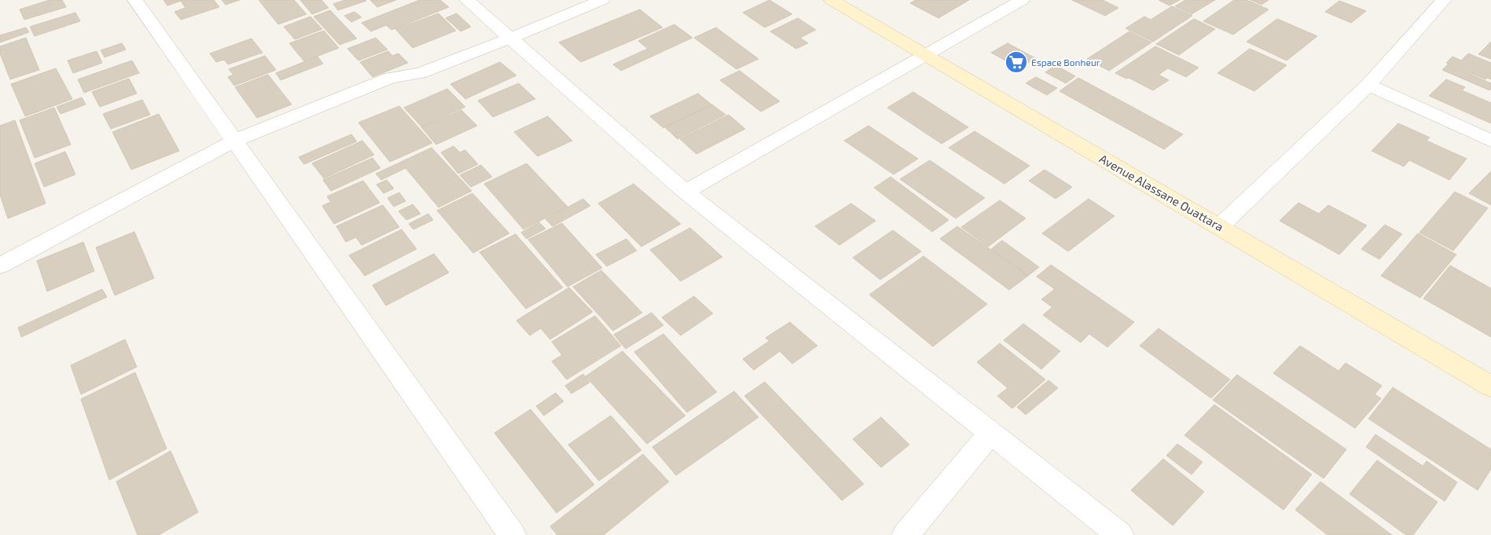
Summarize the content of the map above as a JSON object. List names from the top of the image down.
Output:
{
  "streets": {
    "street": ["Avenue Alassane Ouattara"]
  },
  "places": {
    "supermarket": ["Espace Bonheur"]
  }
}
